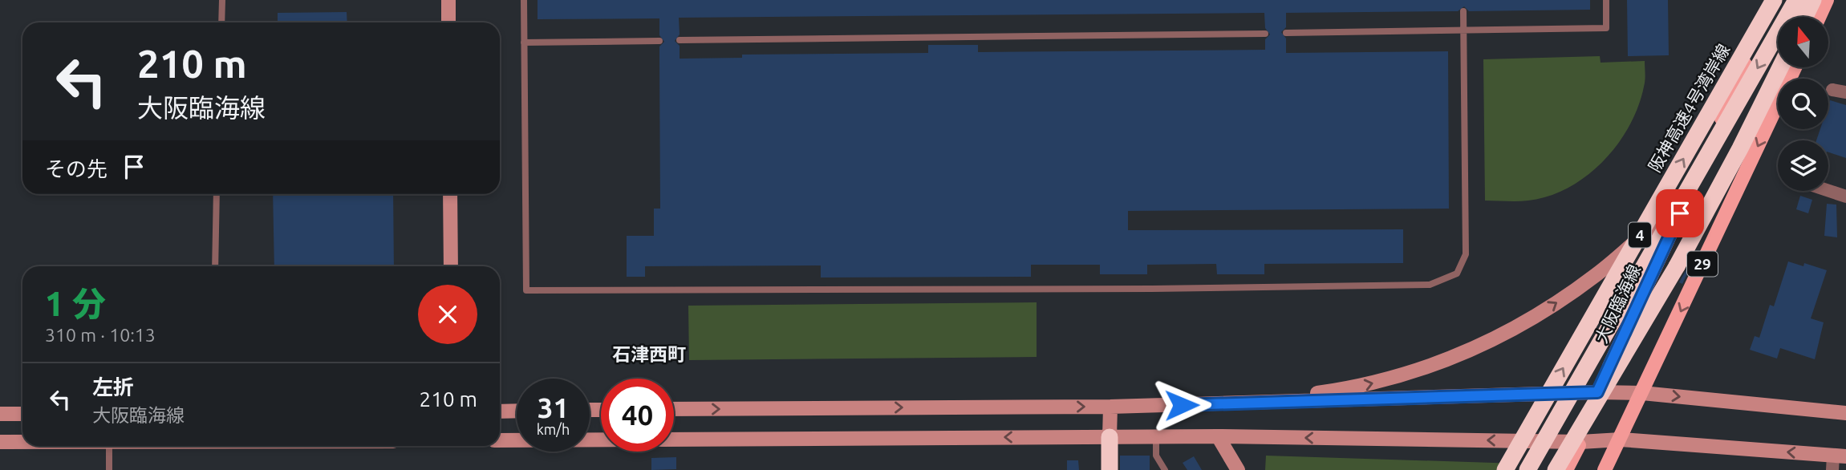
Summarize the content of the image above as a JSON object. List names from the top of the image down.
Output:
{
  "streets": {
    "highway": ["阪神高速4号湾岸線", "4"],
    "main road": ["29", "大阪臨海線"]
  },
  "crossings": [
    ["阪神高速4号湾岸線", "大阪臨海線"]
  ],
  "districts": ["石津西町"],
  "north": "top",
  "page": {
    "turn": ["210 m", "大阪臨海線"],
    "then": "その先",
    "heading": ["1 分", "310 m · 10:13"],
    "list": [
      {
        "name": "左折",
        "note": "大阪臨海線",
        "value": "210 m"
      }
    ],
    "speed": "31 km/h",
    "limit": "40"
  }
}
